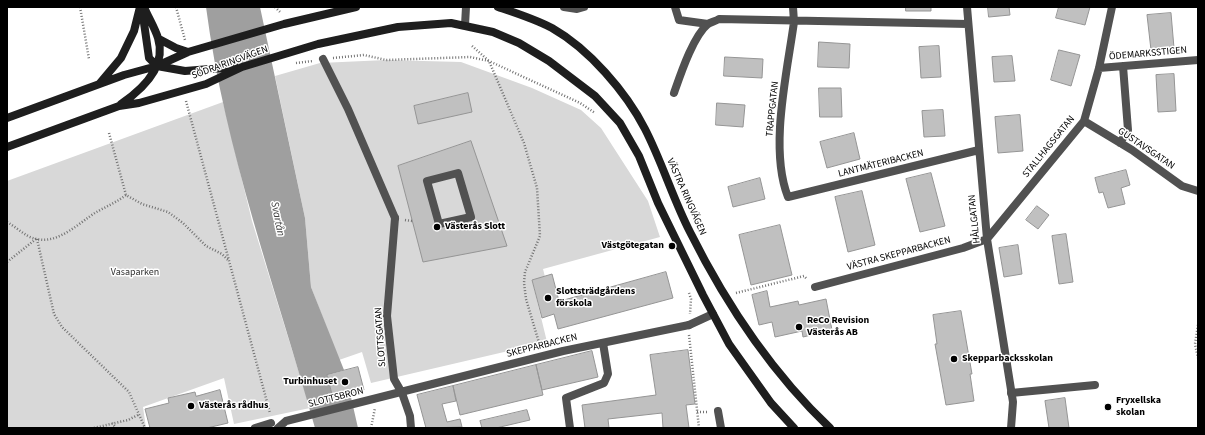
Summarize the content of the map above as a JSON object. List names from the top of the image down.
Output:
{
  "streets": {
    "main road": ["SÖDRA RINGVÄGEN", "VÄSTRA RINGVÄGEN"],
    "street": [
      "ÖDEMARKSSTIGEN",
      "TRAPPGATAN",
      "STALLHAGSGATAN",
      "GUSTAVSGATAN",
      "LANTMÄTERIBACKEN",
      "HÅLLGATAN",
      "VÄSTRA SKEPPARBACKEN",
      "SLOTTSGATAN",
      "SKEPPARBACKEN",
      "SLOTTSBRON"
    ]
  },
  "crossings": [
    ["ÖDEMARKSSTIGEN", "STALLHAGSGATAN"],
    ["TRAPPGATAN", "LANTMÄTERIBACKEN"],
    ["STALLHAGSGATAN", "GUSTAVSGATAN"],
    ["STALLHAGSGATAN", "HÅLLGATAN"],
    ["STALLHAGSGATAN", "VÄSTRA SKEPPARBACKEN"],
    ["LANTMÄTERIBACKEN", "HÅLLGATAN"],
    ["HÅLLGATAN", "VÄSTRA SKEPPARBACKEN"],
    ["SLOTTSGATAN", "SKEPPARBACKEN"],
    ["SLOTTSGATAN", "SLOTTSBRON"],
    ["SKEPPARBACKEN", "SLOTTSBRON"]
  ],
  "water": ["Svartån"],
  "parks": ["Vasaparken"],
  "places": [
    "Västerås Slott",
    "Västgötegatan",
    "Slottsträdgårdens förskola",
    "ReCo Revision Västerås AB",
    "Skepparbacksskolan",
    "Turbinhuset",
    "Västerås rådhus",
    "Fryxellska skolan"
  ]
}
